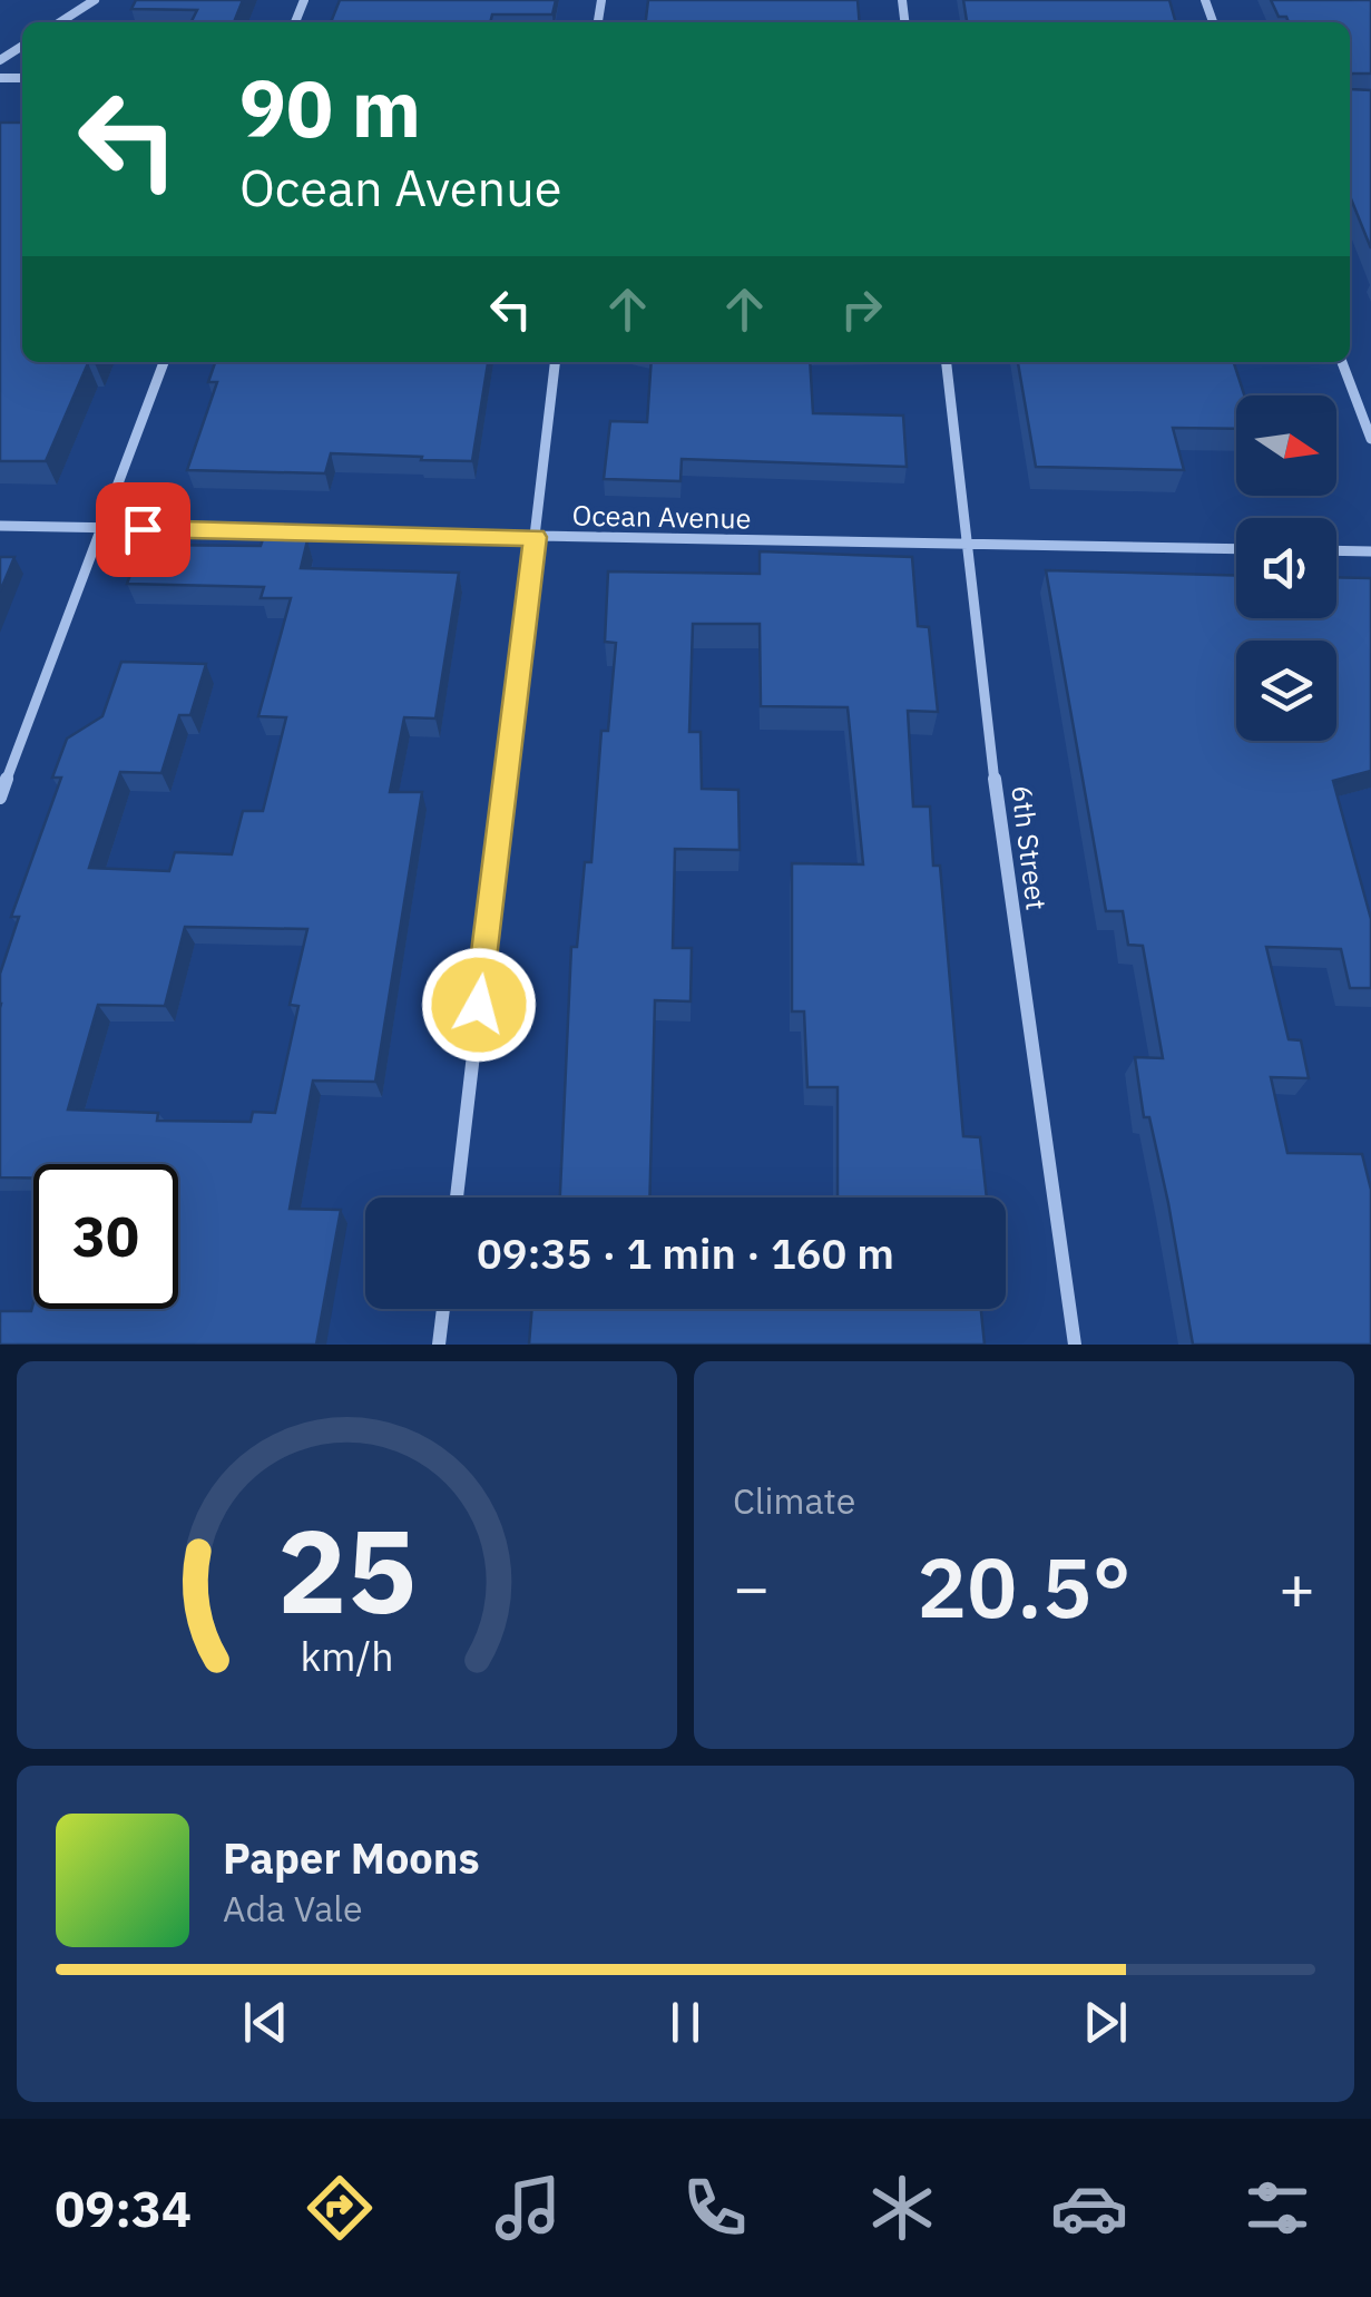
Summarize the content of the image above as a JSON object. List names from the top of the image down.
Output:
{
  "streets": {
    "street": ["Ocean Avenue", "6th Street"]
  },
  "crossings": [
    ["Ocean Avenue", "6th Street"]
  ],
  "north": "right",
  "page": {
    "turn": ["90 m", "Ocean Avenue"],
    "limit": "30",
    "trip": "09:35 · 1 min · 160 m",
    "tile": "Climate",
    "heat": ["−", "20.5°", "+"],
    "song": ["Paper Moons", "Ada Vale"],
    "tabs": "09:34",
    "gauge": ["25", "km/h"]
  }
}
